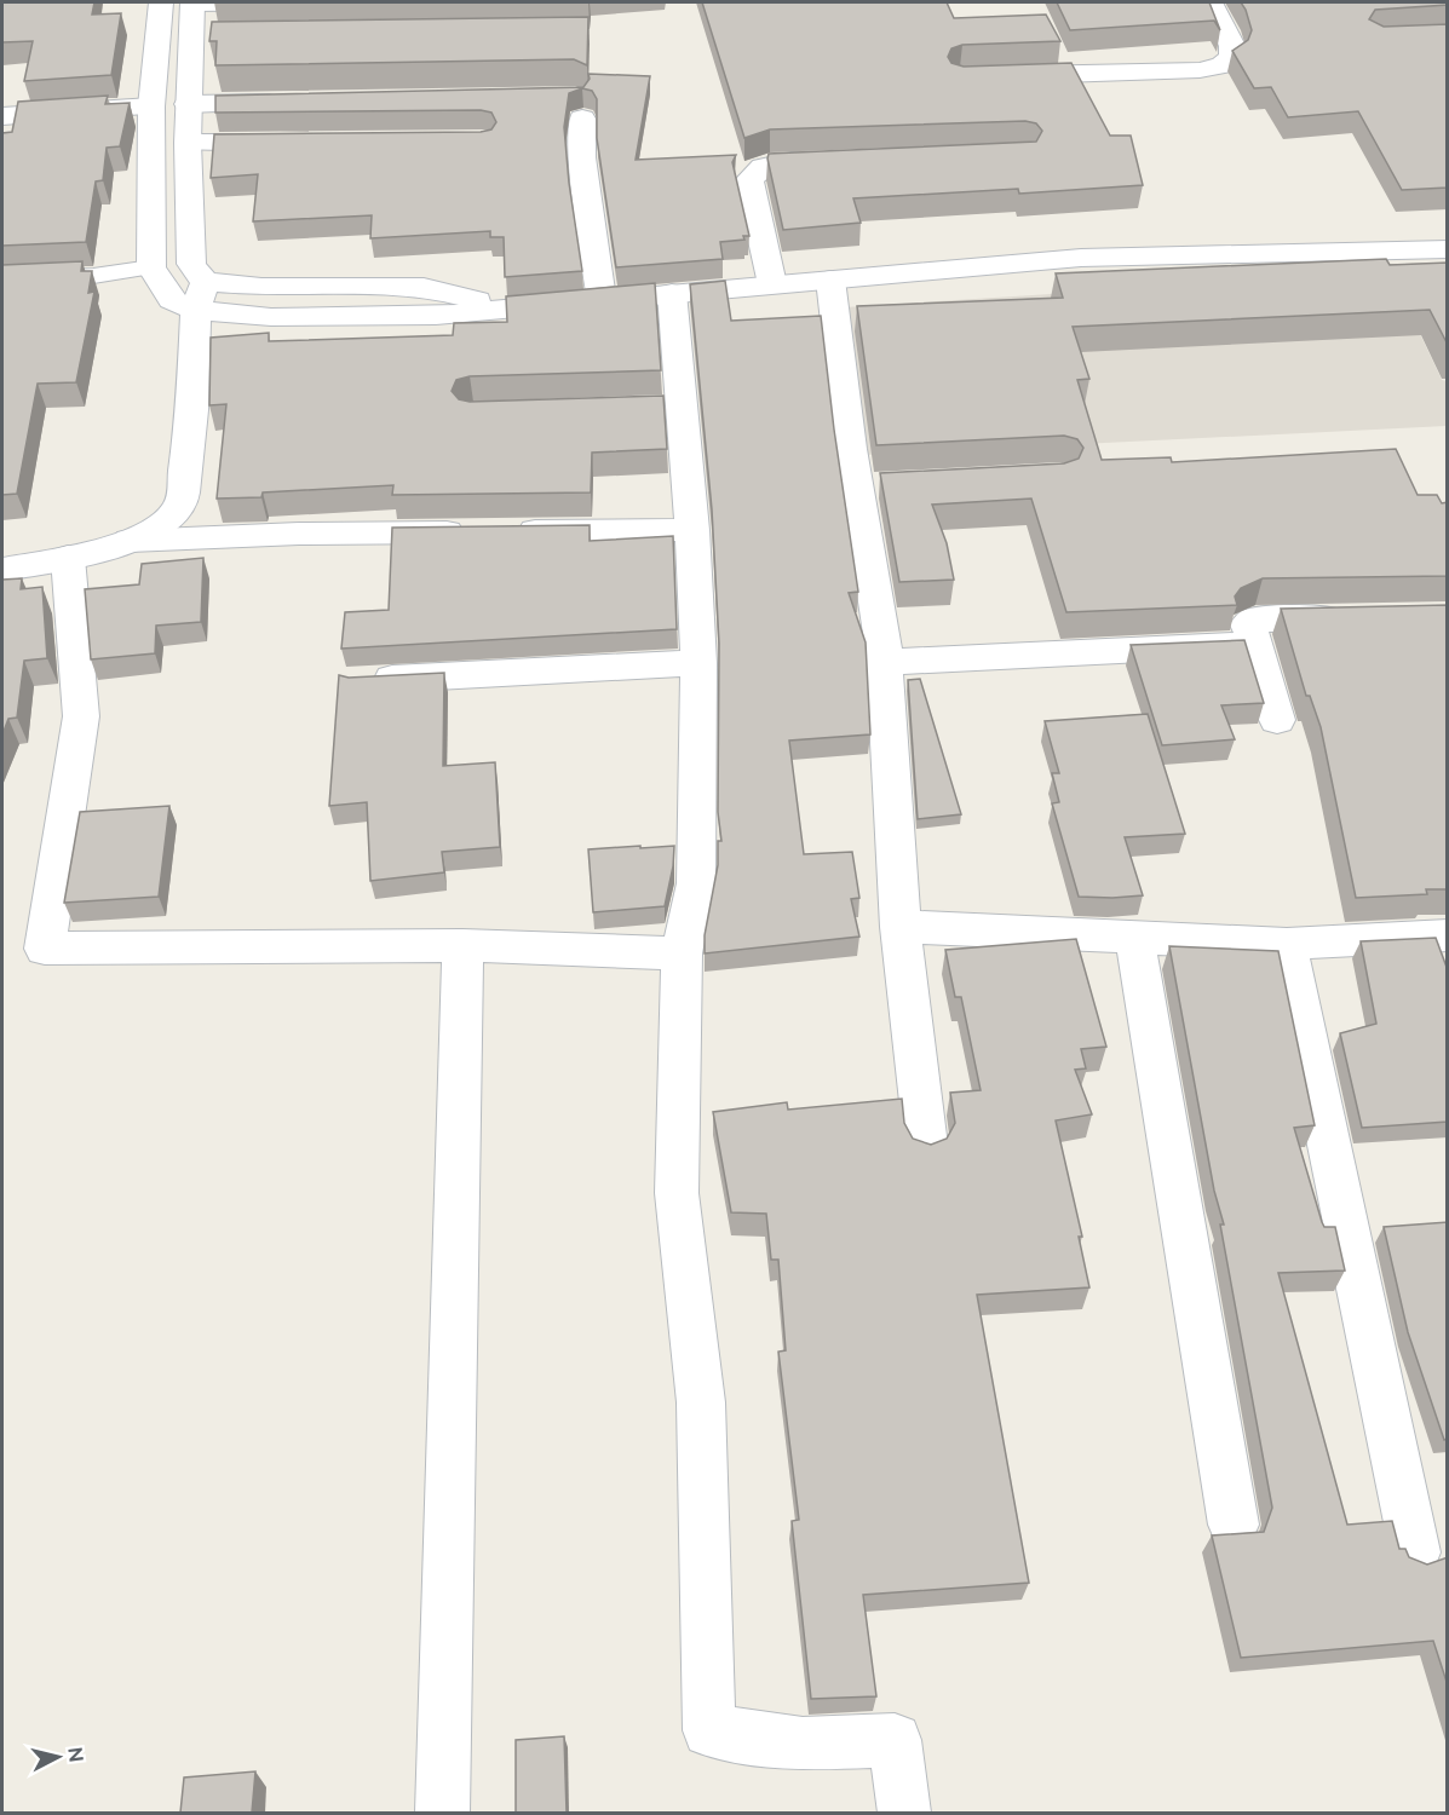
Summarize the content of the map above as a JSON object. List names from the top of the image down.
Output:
{
  "north": "right"
}
